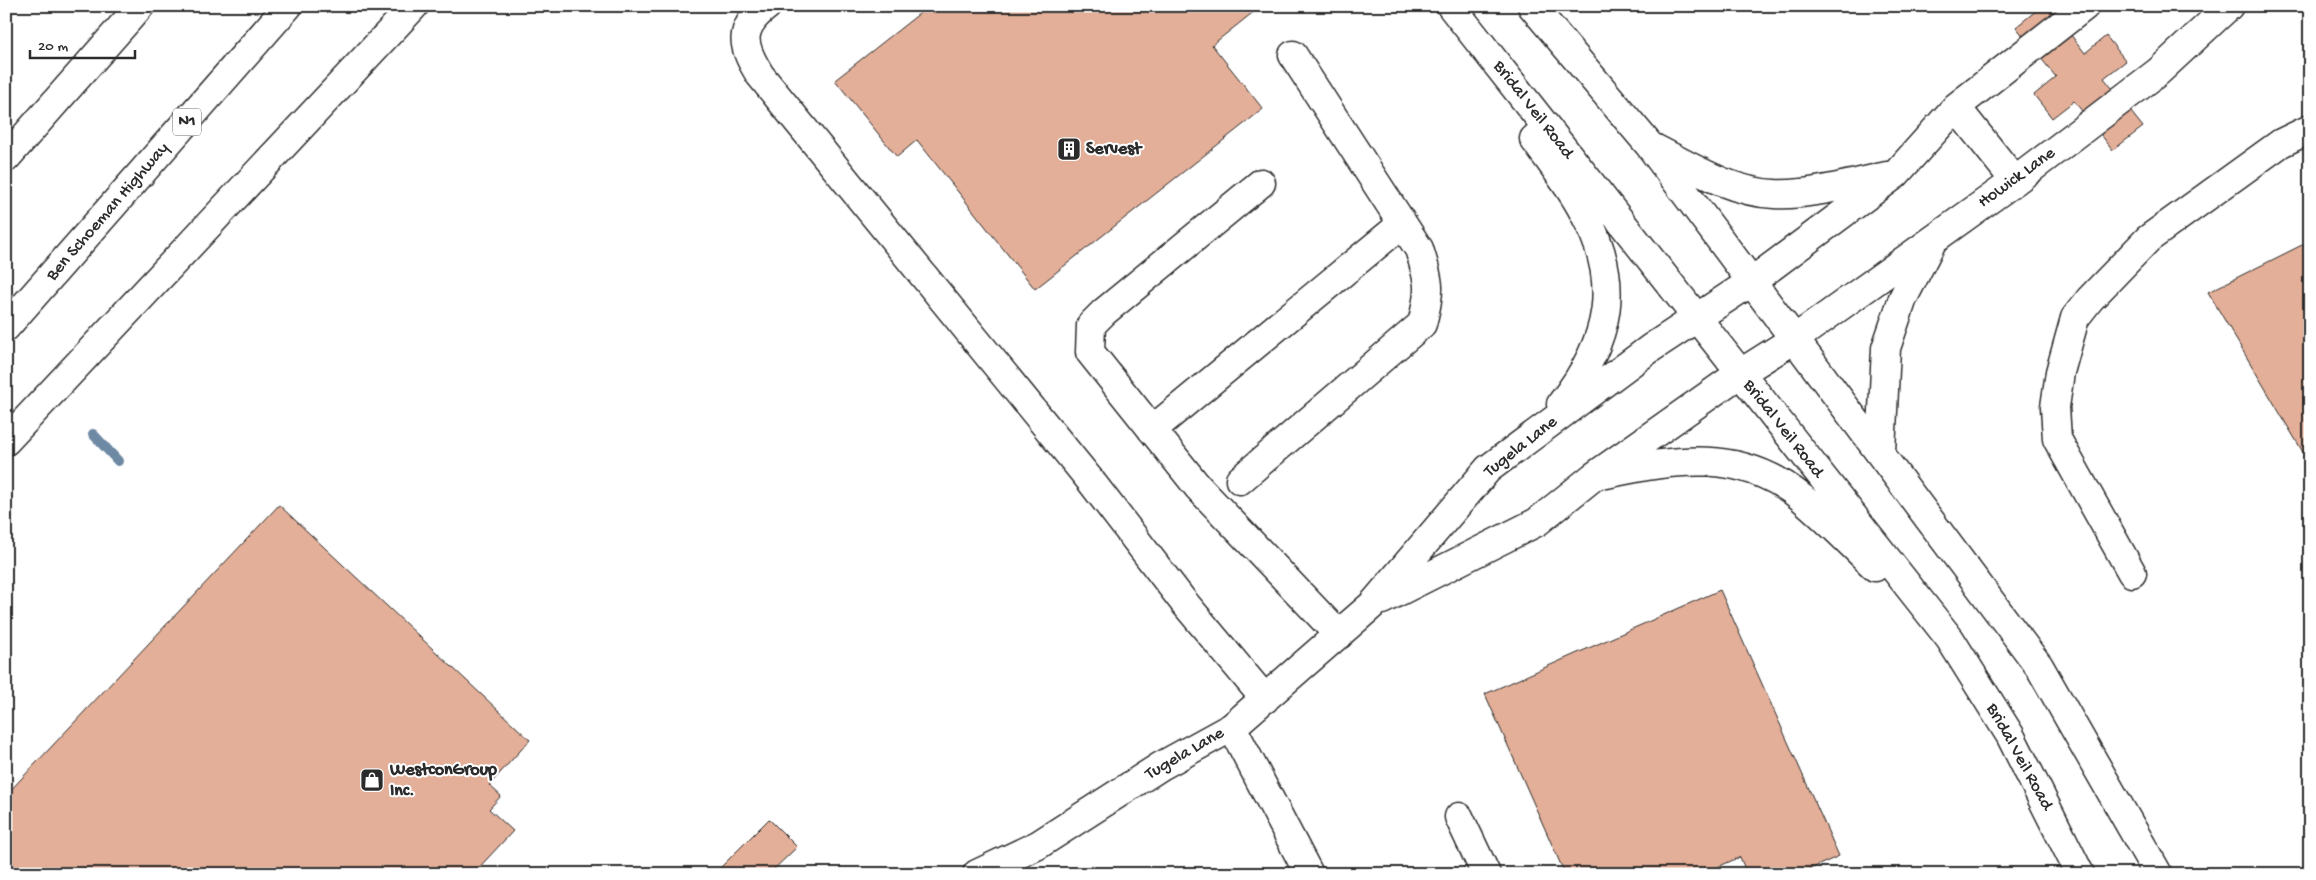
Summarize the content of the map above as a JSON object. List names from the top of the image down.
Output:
{
  "streets": {
    "main road": [
      "Bridal Veil Road",
      "N1",
      "Howick Lane",
      "Ben Schoeman Highway",
      "Tugela Lane"
    ]
  },
  "crossings": [
    ["Bridal Veil Road", "Howick Lane"],
    ["Bridal Veil Road", "Tugela Lane"],
    ["Howick Lane", "Tugela Lane"]
  ],
  "places": {
    "building": ["Servest"],
    "shop": ["WestconGroup Inc."]
  },
  "scale_bar": "20 m"
}
